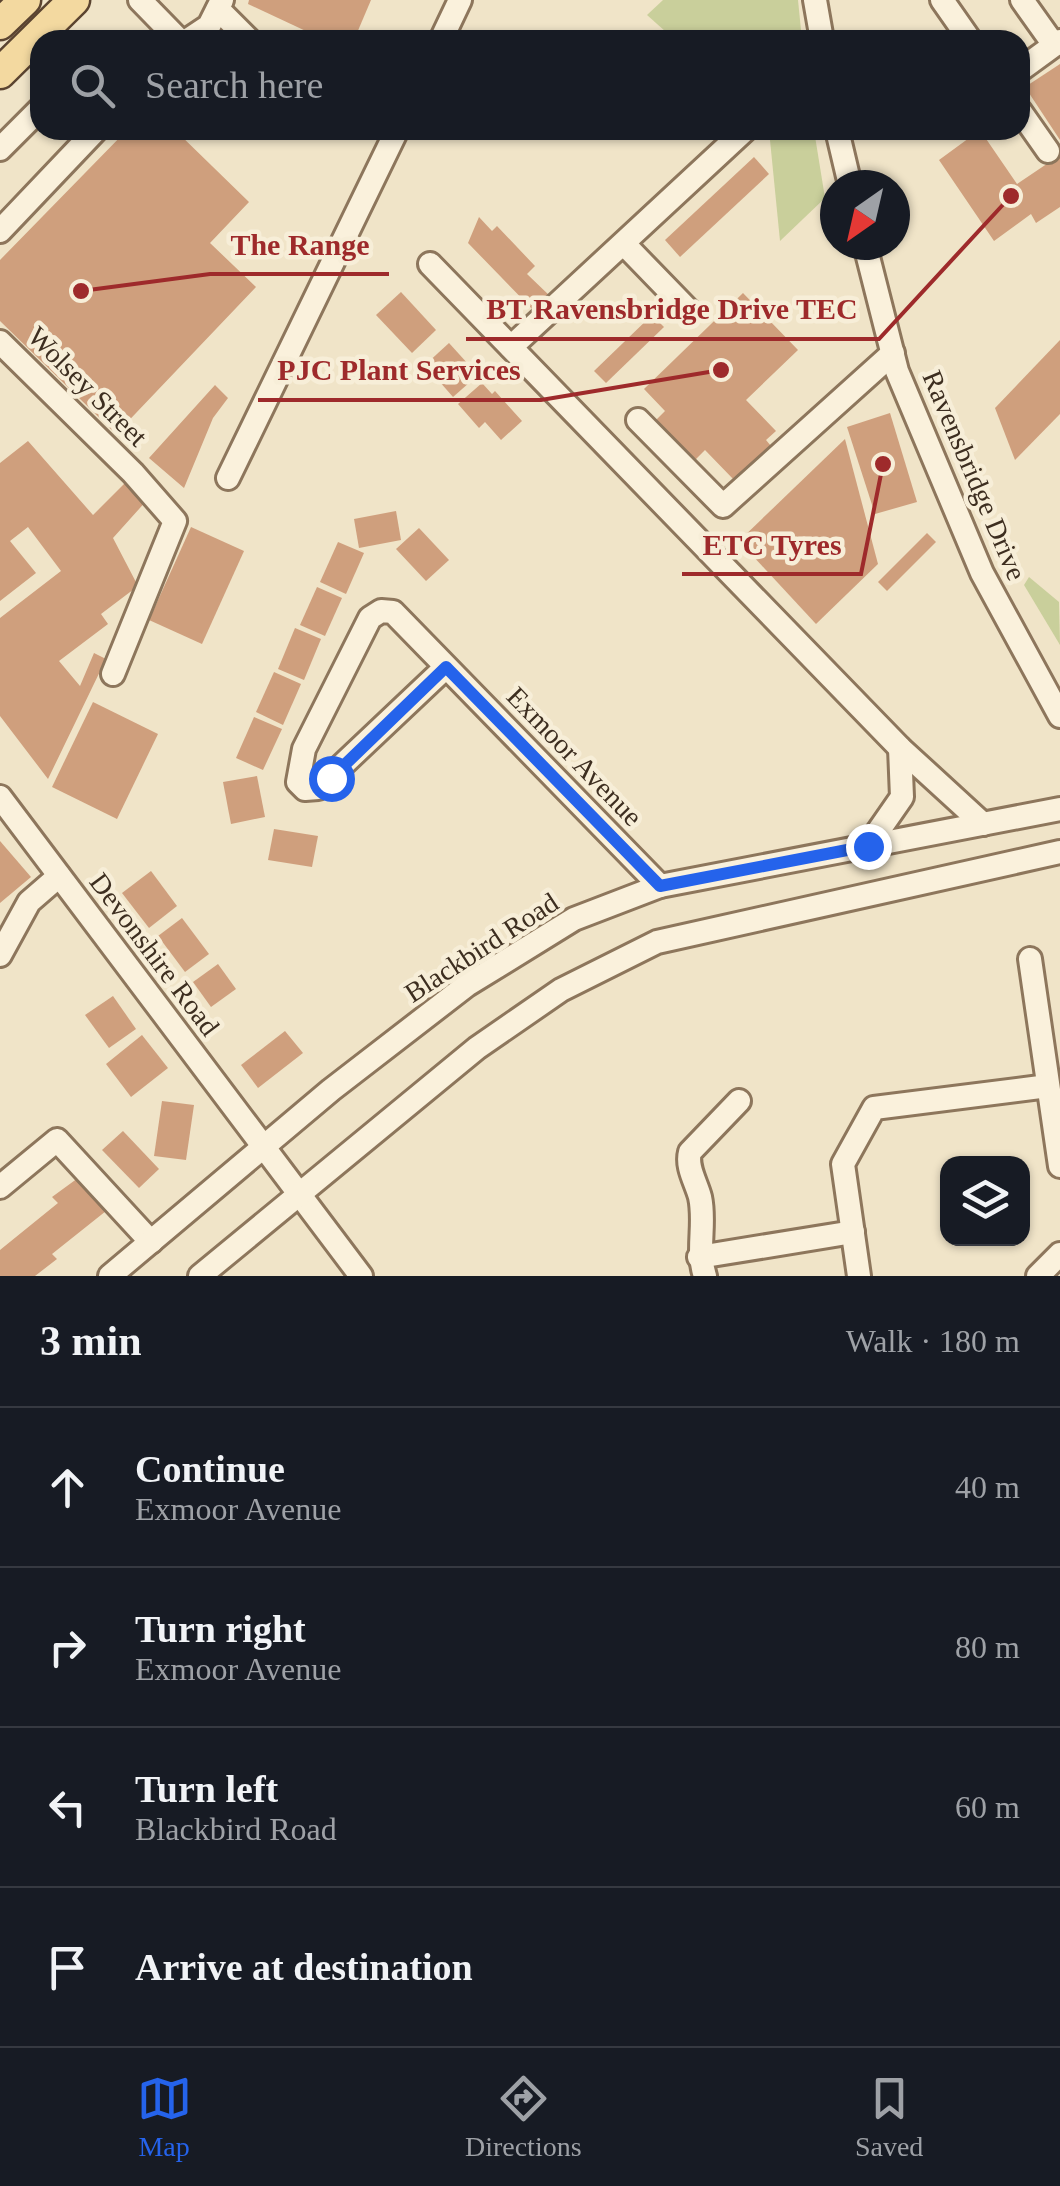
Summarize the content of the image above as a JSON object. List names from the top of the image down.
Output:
{
  "streets": {
    "street": [
      "Wolsey Street",
      "Ravensbridge Drive",
      "Exmoor Avenue",
      "Blackbird Road",
      "Devonshire Road"
    ]
  },
  "crossings": [
    ["Exmoor Avenue", "Blackbird Road"],
    ["Blackbird Road", "Devonshire Road"]
  ],
  "places": [
    "BT Ravensbridge Drive TEC",
    "The Range",
    "PJC Plant Services",
    "ETC Tyres"
  ],
  "north": "bottom left",
  "page": {
    "search": "Search here",
    "heading": ["3 min", "Walk · 180 m"],
    "list": [
      ["Continue", "Exmoor Avenue", "40 m"],
      ["Turn right", "Exmoor Avenue", "80 m"],
      ["Turn left", "Blackbird Road", "60 m"],
      "Arrive at destination"
    ],
    "nav": ["Map", "Directions", "Saved"]
  }
}
